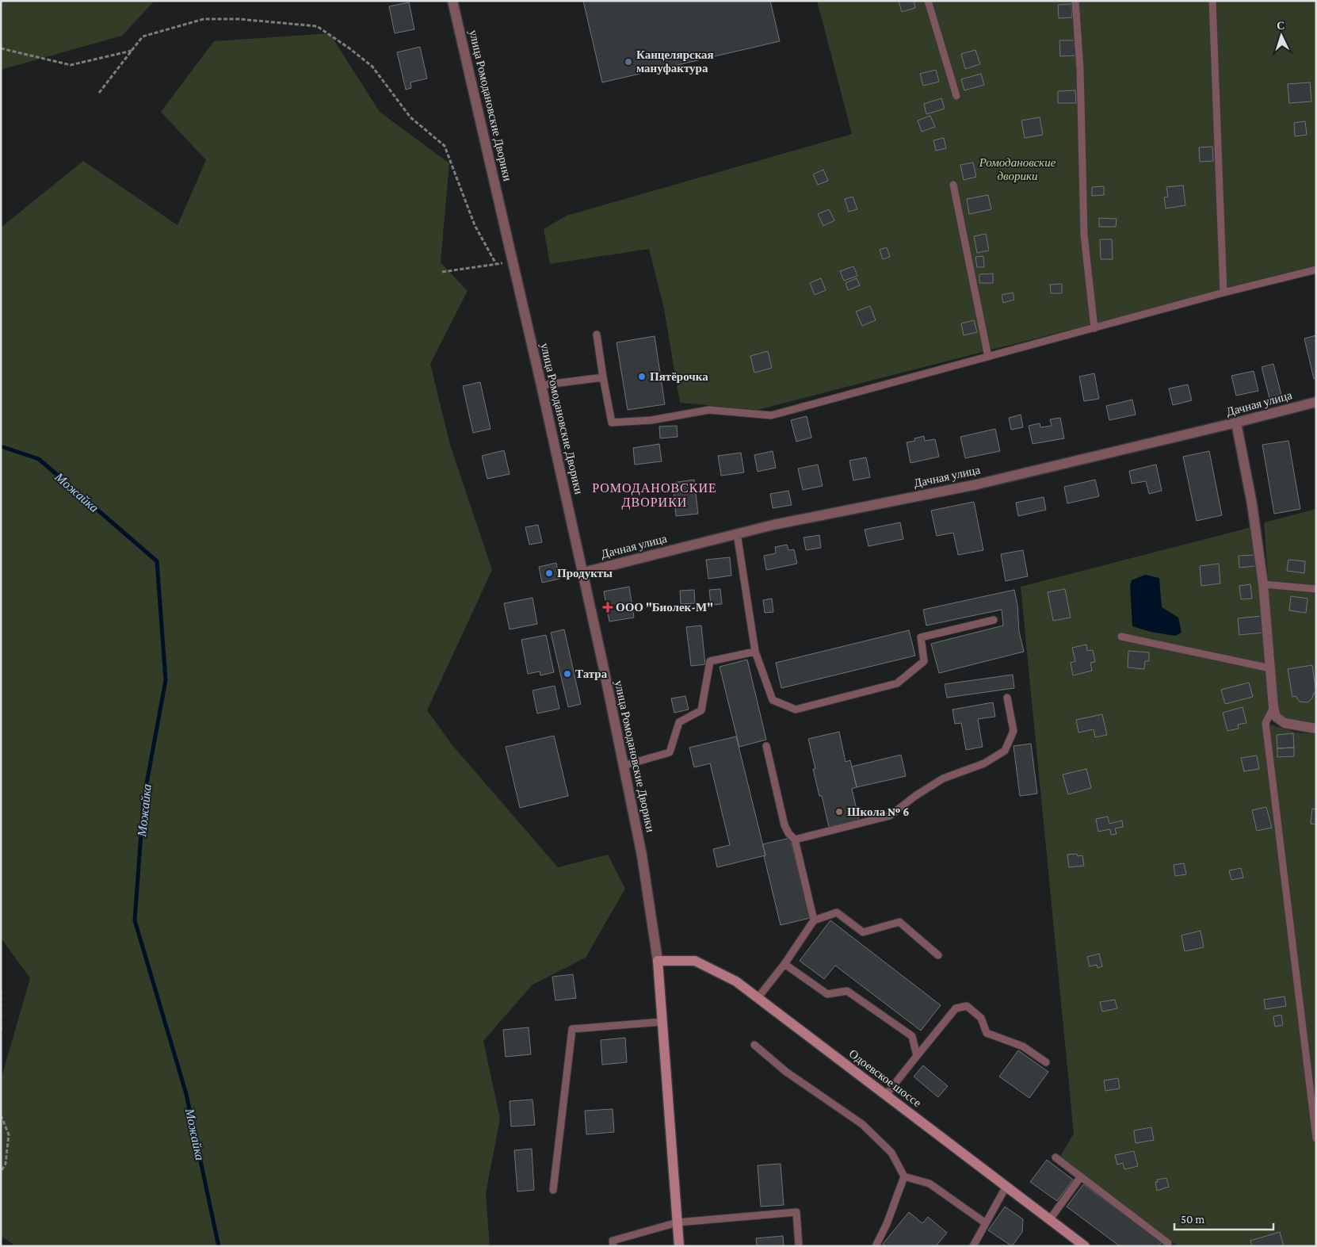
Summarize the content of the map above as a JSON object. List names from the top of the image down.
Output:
{
  "streets": {
    "main road": ["Одоевское шоссе"],
    "street": ["улица Ромодановские Дворики", "Дачная улица"]
  },
  "crossings": [
    ["улица Ромодановские Дворики", "Дачная улица"],
    ["улица Ромодановские Дворики", "Одоевское шоссе"]
  ],
  "districts": ["РОМОДАНОВСКИЕ ДВОРИКИ"],
  "water": ["Можайка"],
  "parks": ["Ромодановские дворики"],
  "places": {
    "other": [
      "Канцелярская мануфактура",
      "Пятёрочка",
      "Продукты",
      "Татра",
      "Школа № 6"
    ],
    "health": ["ООО \"Биолек-М\""]
  },
  "scale_bar": "50 m",
  "north": "top"
}
